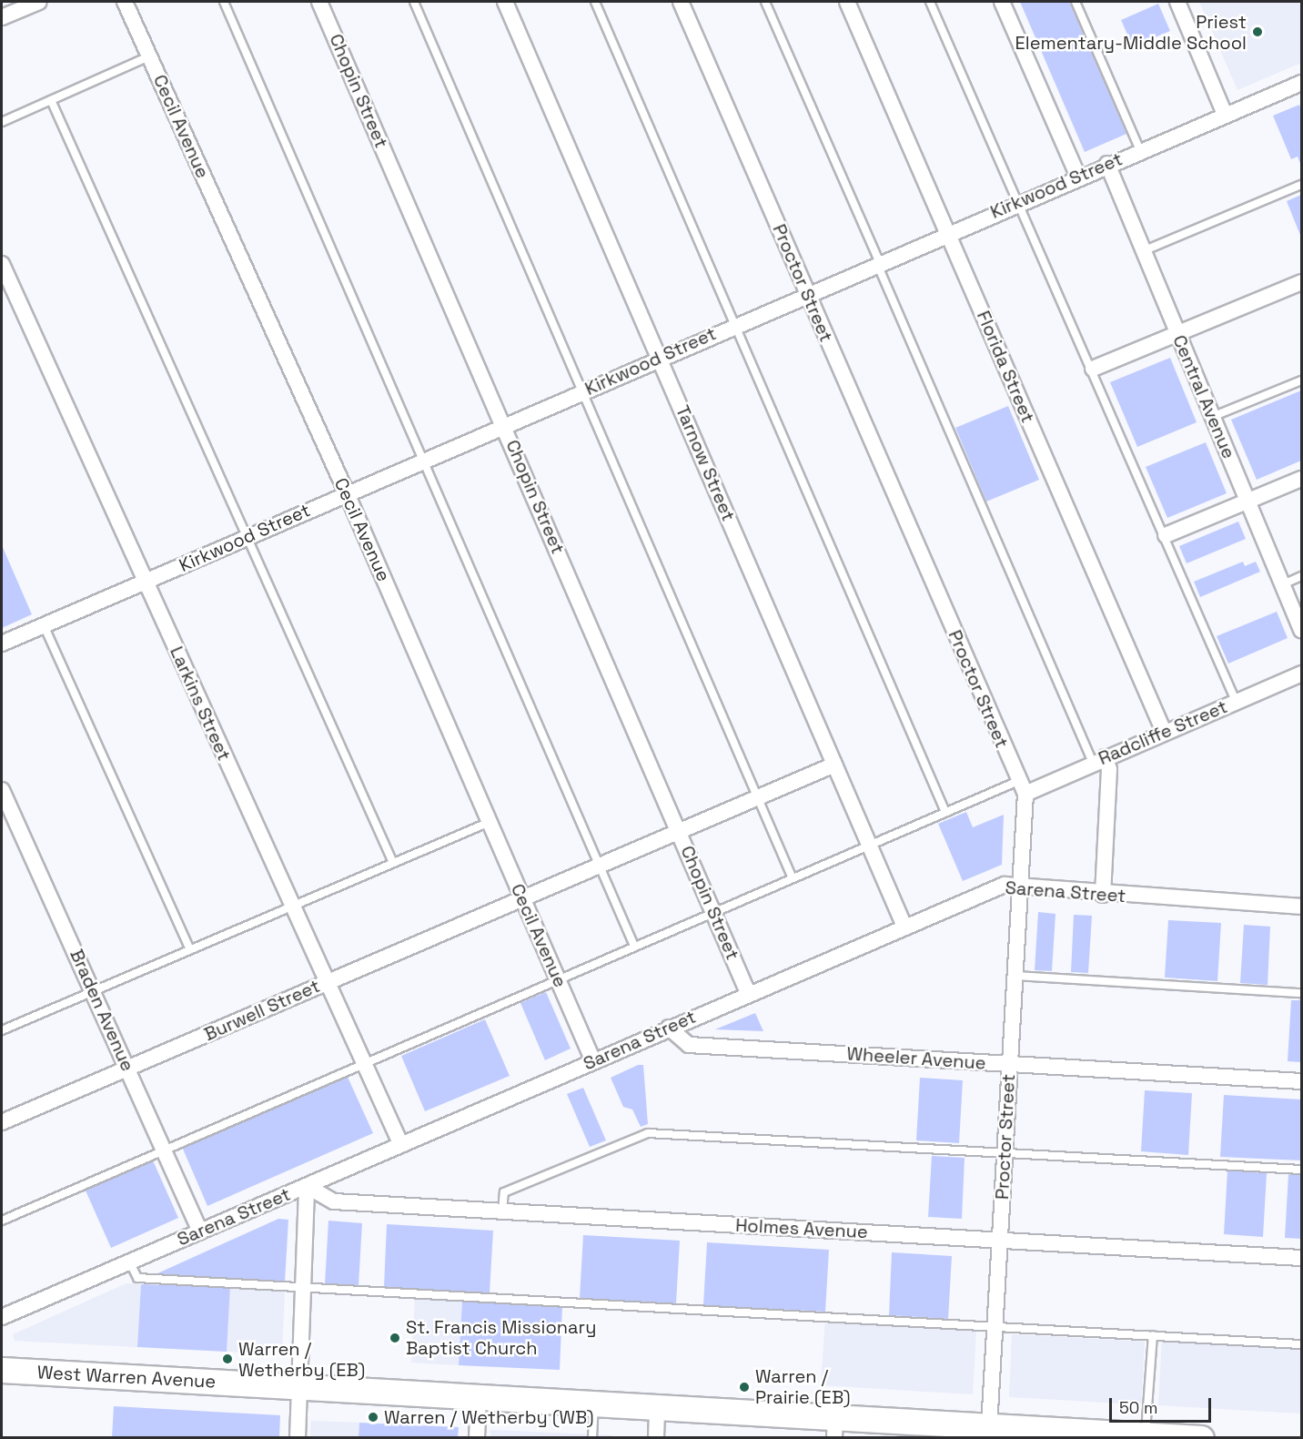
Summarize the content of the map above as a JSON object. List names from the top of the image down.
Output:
{
  "streets": {
    "main road": ["West Warren Avenue"],
    "street": [
      "Chopin Street",
      "Cecil Avenue",
      "Kirkwood Street",
      "Proctor Street",
      "Florida Street",
      "Central Avenue",
      "Tarnow Street",
      "Larkins Street",
      "Radcliffe Street",
      "Sarena Street",
      "Braden Avenue",
      "Burwell Street",
      "Wheeler Avenue",
      "Holmes Avenue"
    ]
  },
  "crossings": [
    ["Chopin Street", "Kirkwood Street"],
    ["Chopin Street", "Sarena Street"],
    ["Chopin Street", "Burwell Street"],
    ["Cecil Avenue", "Kirkwood Street"],
    ["Cecil Avenue", "Sarena Street"],
    ["Cecil Avenue", "Burwell Street"],
    ["Kirkwood Street", "Proctor Street"],
    ["Kirkwood Street", "Florida Street"],
    ["Kirkwood Street", "Central Avenue"],
    ["Kirkwood Street", "Tarnow Street"],
    ["Kirkwood Street", "Larkins Street"],
    ["Proctor Street", "Radcliffe Street"],
    ["Proctor Street", "Sarena Street"],
    ["Proctor Street", "Wheeler Avenue"],
    ["Proctor Street", "Holmes Avenue"],
    ["Proctor Street", "West Warren Avenue"],
    ["Florida Street", "Radcliffe Street"],
    ["Tarnow Street", "Sarena Street"],
    ["Tarnow Street", "Burwell Street"],
    ["Larkins Street", "Sarena Street"],
    ["Larkins Street", "Burwell Street"],
    ["Sarena Street", "Braden Avenue"],
    ["Sarena Street", "Wheeler Avenue"],
    ["Sarena Street", "Holmes Avenue"],
    ["Braden Avenue", "Burwell Street"]
  ],
  "places": [
    "Priest Elementary‑Middle School",
    "St. Francis Missionary Baptist Church",
    "Warren / Wetherby (EB)",
    "Warren / Prairie (EB)",
    "Warren / Wetherby (WB)"
  ],
  "scale_bar": "50 m"
}
